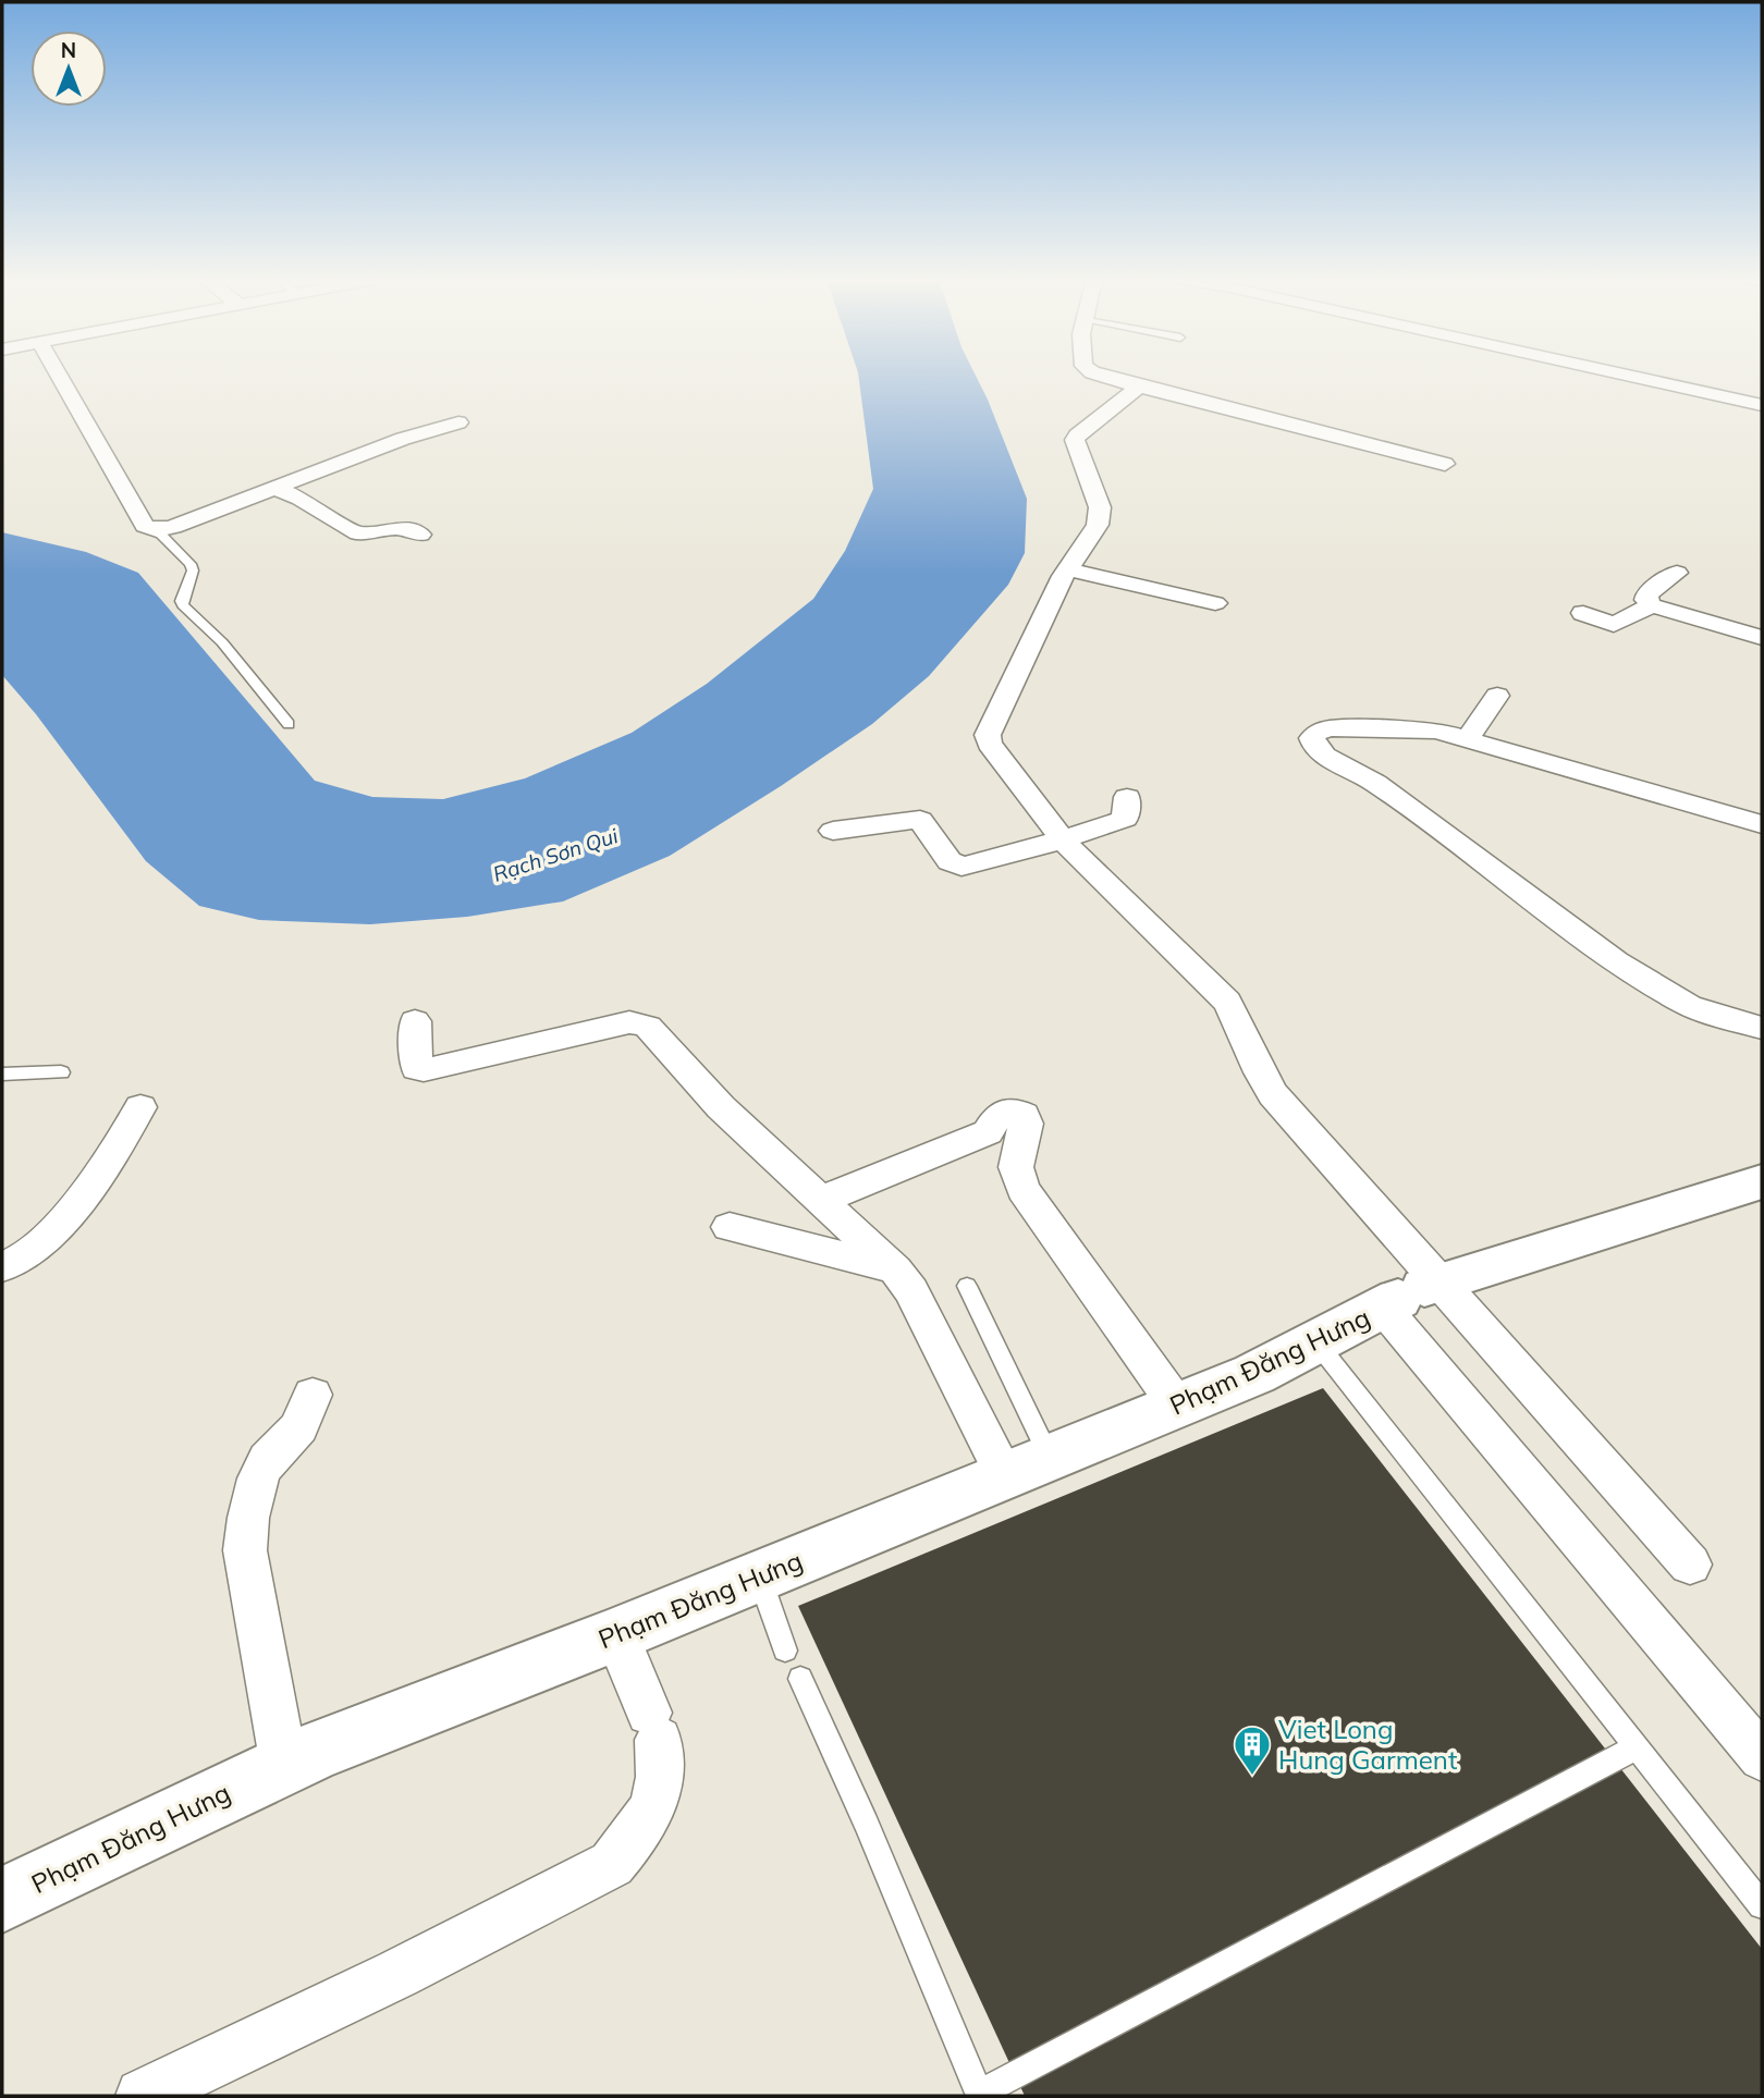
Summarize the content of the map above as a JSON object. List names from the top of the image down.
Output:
{
  "streets": {
    "street": ["Phạm Đăng Hưng"]
  },
  "water": ["Rạch Sơn Qui"],
  "places": {
    "building": ["Viet Long Hung Garment"]
  },
  "north": "top"
}
